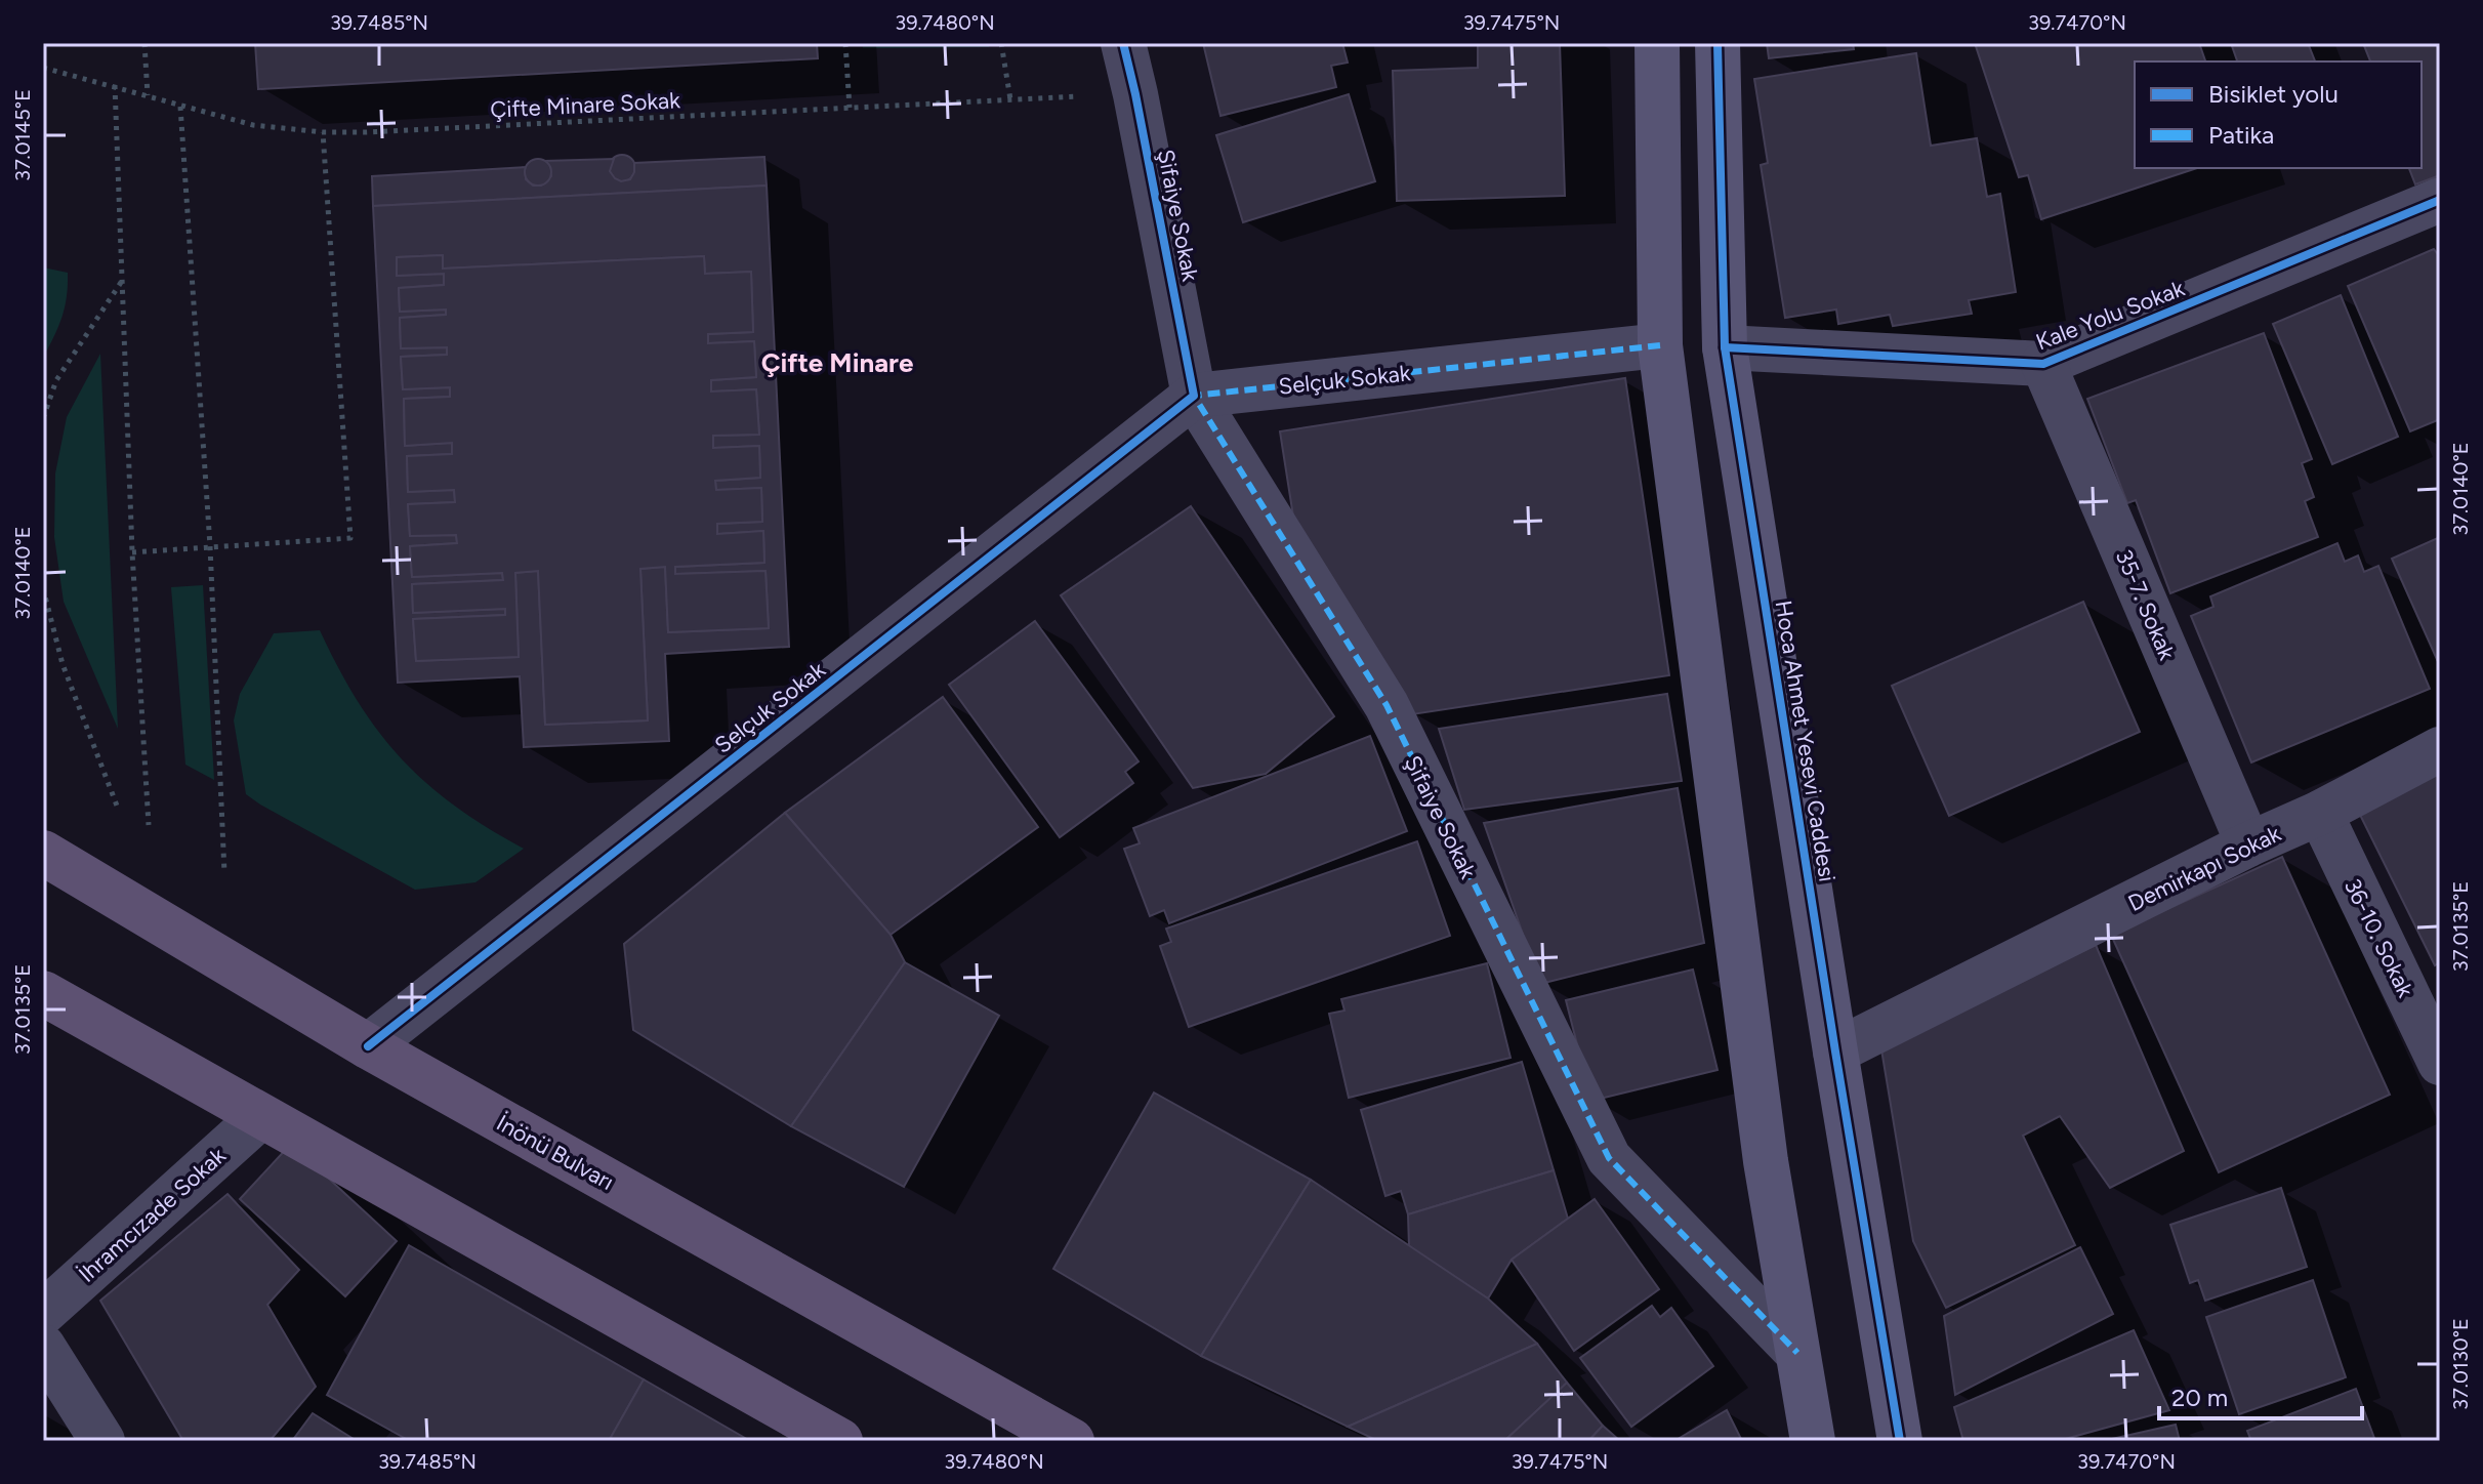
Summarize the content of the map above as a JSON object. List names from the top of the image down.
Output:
{
  "streets": {
    "main road": ["İnönü Bulvarı"],
    "street": [
      "Şifaiye Sokak",
      "Kale Yolu Sokak",
      "Selçuk Sokak",
      "35-7. Sokak",
      "Hoca Ahmet Yesevi Caddesi",
      "Demirkapı Sokak",
      "36-10. Sokak",
      "İhramcızade Sokak"
    ],
    "path": ["Çifte Minare Sokak"]
  },
  "crossings": [
    ["Çifte Minare Sokak", "Şifaiye Sokak"],
    ["Şifaiye Sokak", "Selçuk Sokak"],
    ["Kale Yolu Sokak", "35-7. Sokak"],
    ["Kale Yolu Sokak", "Hoca Ahmet Yesevi Caddesi"],
    ["Selçuk Sokak", "İnönü Bulvarı"],
    ["35-7. Sokak", "Demirkapı Sokak"],
    ["Hoca Ahmet Yesevi Caddesi", "Demirkapı Sokak"],
    ["Demirkapı Sokak", "36-10. Sokak"]
  ],
  "districts": ["Çifte Minare"],
  "legend": ["Bisiklet yolu", "Patika"],
  "scale_bar": "20 m",
  "coordinates": [
    "39.7485°N",
    "39.7480°N",
    "39.7475°N",
    "39.7470°N",
    "37.0145°E",
    "37.0140°E",
    "37.0135°E",
    "37.0130°E"
  ]
}
